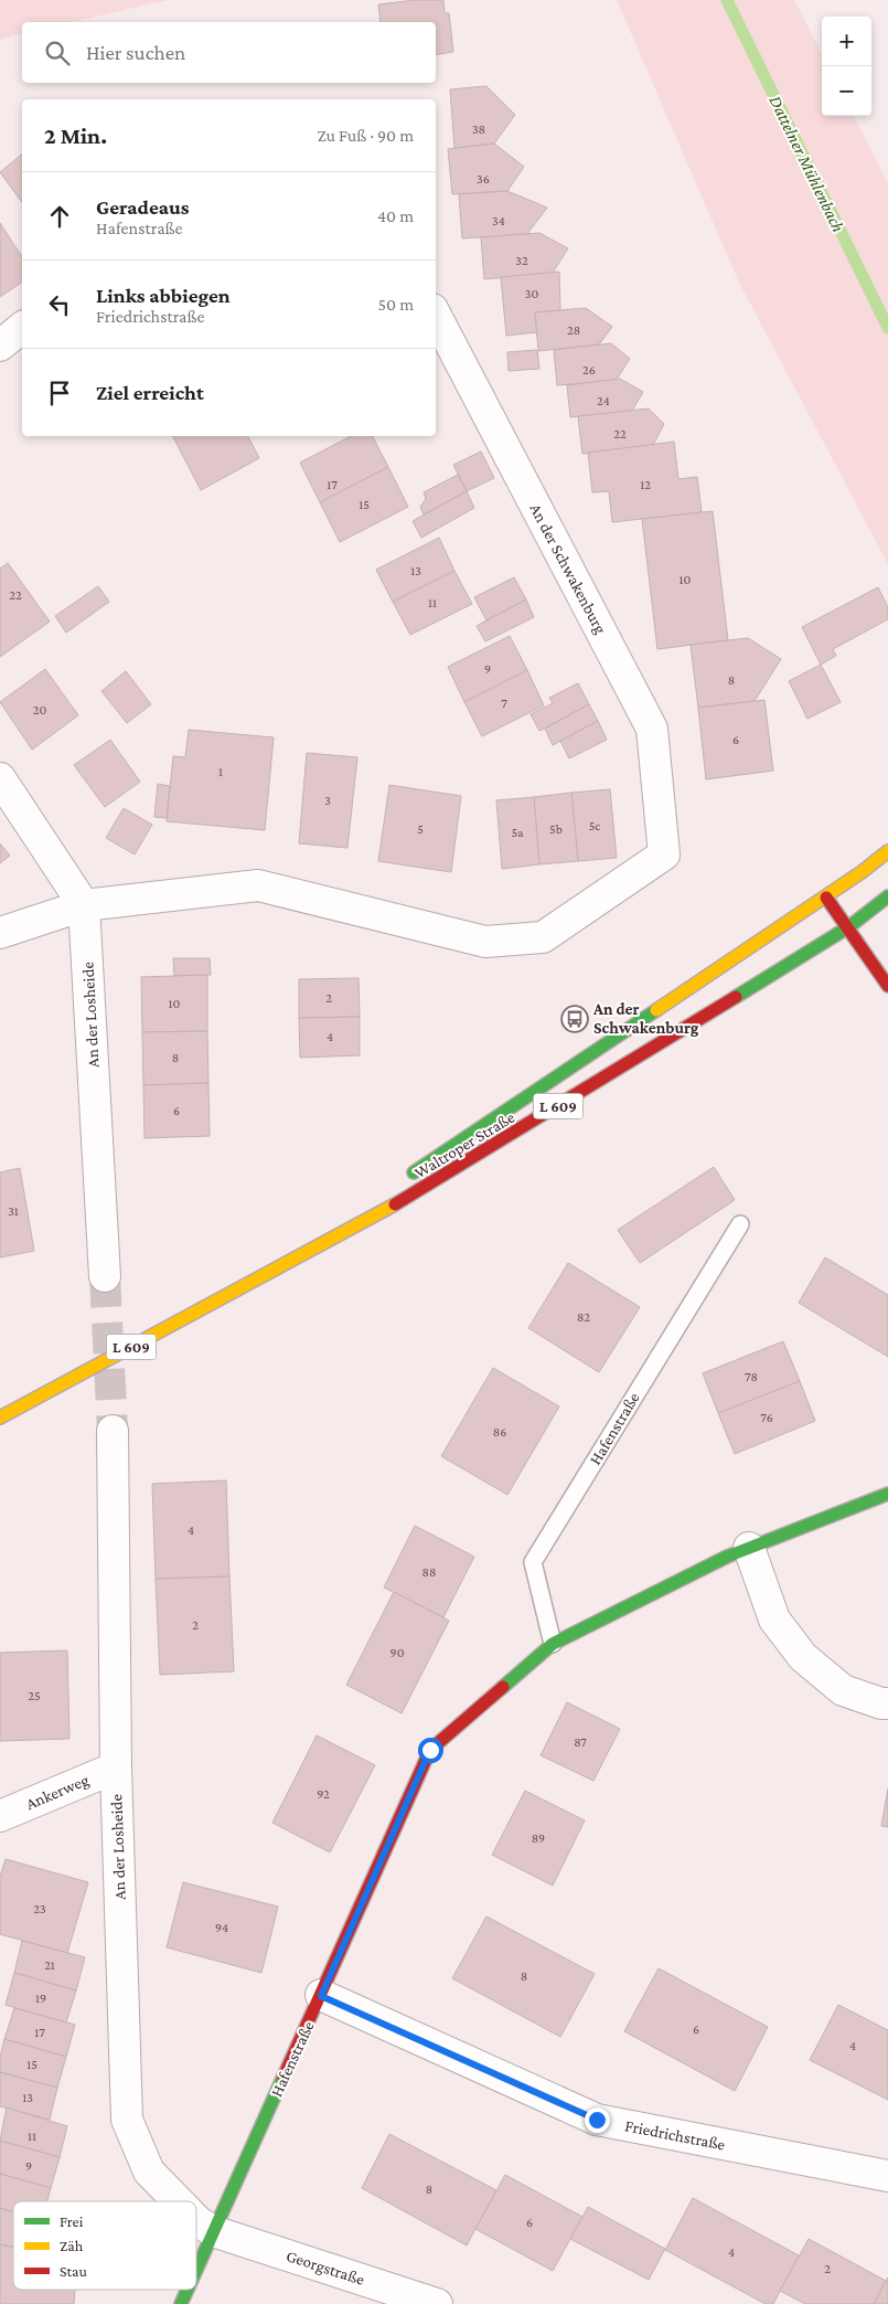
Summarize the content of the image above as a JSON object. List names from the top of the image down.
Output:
{
  "streets": {
    "main road": ["L 609", "Waltroper Straße", "Hafenstraße"],
    "street": [
      "An der Schwakenburg",
      "An der Losheide",
      "Ankerweg",
      "Friedrichstraße",
      "Georgstraße"
    ]
  },
  "crossings": [
    ["An der Schwakenburg", "An der Losheide"],
    ["An der Losheide", "Hafenstraße"],
    ["An der Losheide", "Ankerweg"],
    ["An der Losheide", "Georgstraße"],
    ["L 609", "Waltroper Straße"],
    ["Hafenstraße", "Friedrichstraße"],
    ["Hafenstraße", "Georgstraße"]
  ],
  "water": ["Dattelner Mühlenbach"],
  "places": {
    "bus stop": ["An der Schwakenburg"]
  },
  "house_numbers": [
    "38",
    "36",
    "34",
    "32",
    "30",
    "28",
    "26",
    "24",
    "22",
    "17",
    "12",
    "15",
    "13",
    "10",
    "22",
    "11",
    "9",
    "8",
    "7",
    "20",
    "6",
    "1",
    "3",
    "5c",
    "5",
    "5b",
    "5a",
    "2",
    "10",
    "4",
    "8",
    "6",
    "31",
    "82",
    "78",
    "76",
    "86",
    "4",
    "88",
    "2",
    "90",
    "25",
    "87",
    "92",
    "89",
    "23",
    "94",
    "21",
    "8",
    "19",
    "6",
    "17",
    "4",
    "15",
    "13",
    "11",
    "9",
    "8",
    "6",
    "4",
    "2"
  ],
  "legend": ["Frei", "Zäh", "Stau"],
  "page": {
    "map_buttons": ["+", "−"],
    "search": "Hier suchen",
    "heading": ["2 Min.", "Zu Fuß · 90 m"],
    "list": [
      ["Geradeaus", "Hafenstraße", "40 m"],
      ["Links abbiegen", "Friedrichstraße", "50 m"],
      "Ziel erreicht"
    ]
  }
}
